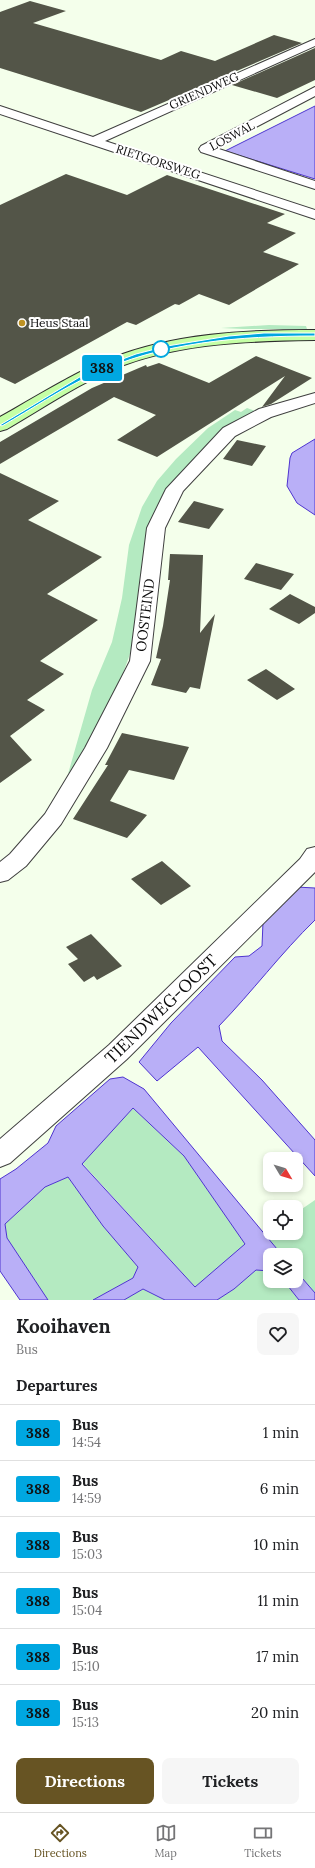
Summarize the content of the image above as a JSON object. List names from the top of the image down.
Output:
{
  "streets": {
    "street": [
      "GRIENDWEG",
      "LOSWAL",
      "RIETGORSWEG",
      "OOSTEIND",
      "TIENDWEG-OOST"
    ]
  },
  "crossings": [
    ["GRIENDWEG", "RIETGORSWEG"]
  ],
  "places": ["Heus Staal"],
  "lines": ["bus line 388"],
  "north": "bottom right",
  "page": {
    "on_map": "388",
    "heading": [
      ["Kooihaven", "Bus"],
      "Departures"
    ],
    "list": [
      {
        "mark": "388",
        "name": "Bus",
        "note": "14:54",
        "value": "1 min"
      },
      {
        "mark": "388",
        "name": "Bus",
        "note": "14:59",
        "value": "6 min"
      },
      {
        "mark": "388",
        "name": "Bus",
        "note": "15:03",
        "value": "10 min"
      },
      {
        "mark": "388",
        "name": "Bus",
        "note": "15:04",
        "value": "11 min"
      },
      {
        "mark": "388",
        "name": "Bus",
        "note": "15:10",
        "value": "17 min"
      },
      {
        "mark": "388",
        "name": "Bus",
        "note": "15:13",
        "value": "20 min"
      }
    ],
    "buttons": ["Directions", "Tickets"],
    "tabs": ["Directions", "Map", "Tickets"]
  }
}
